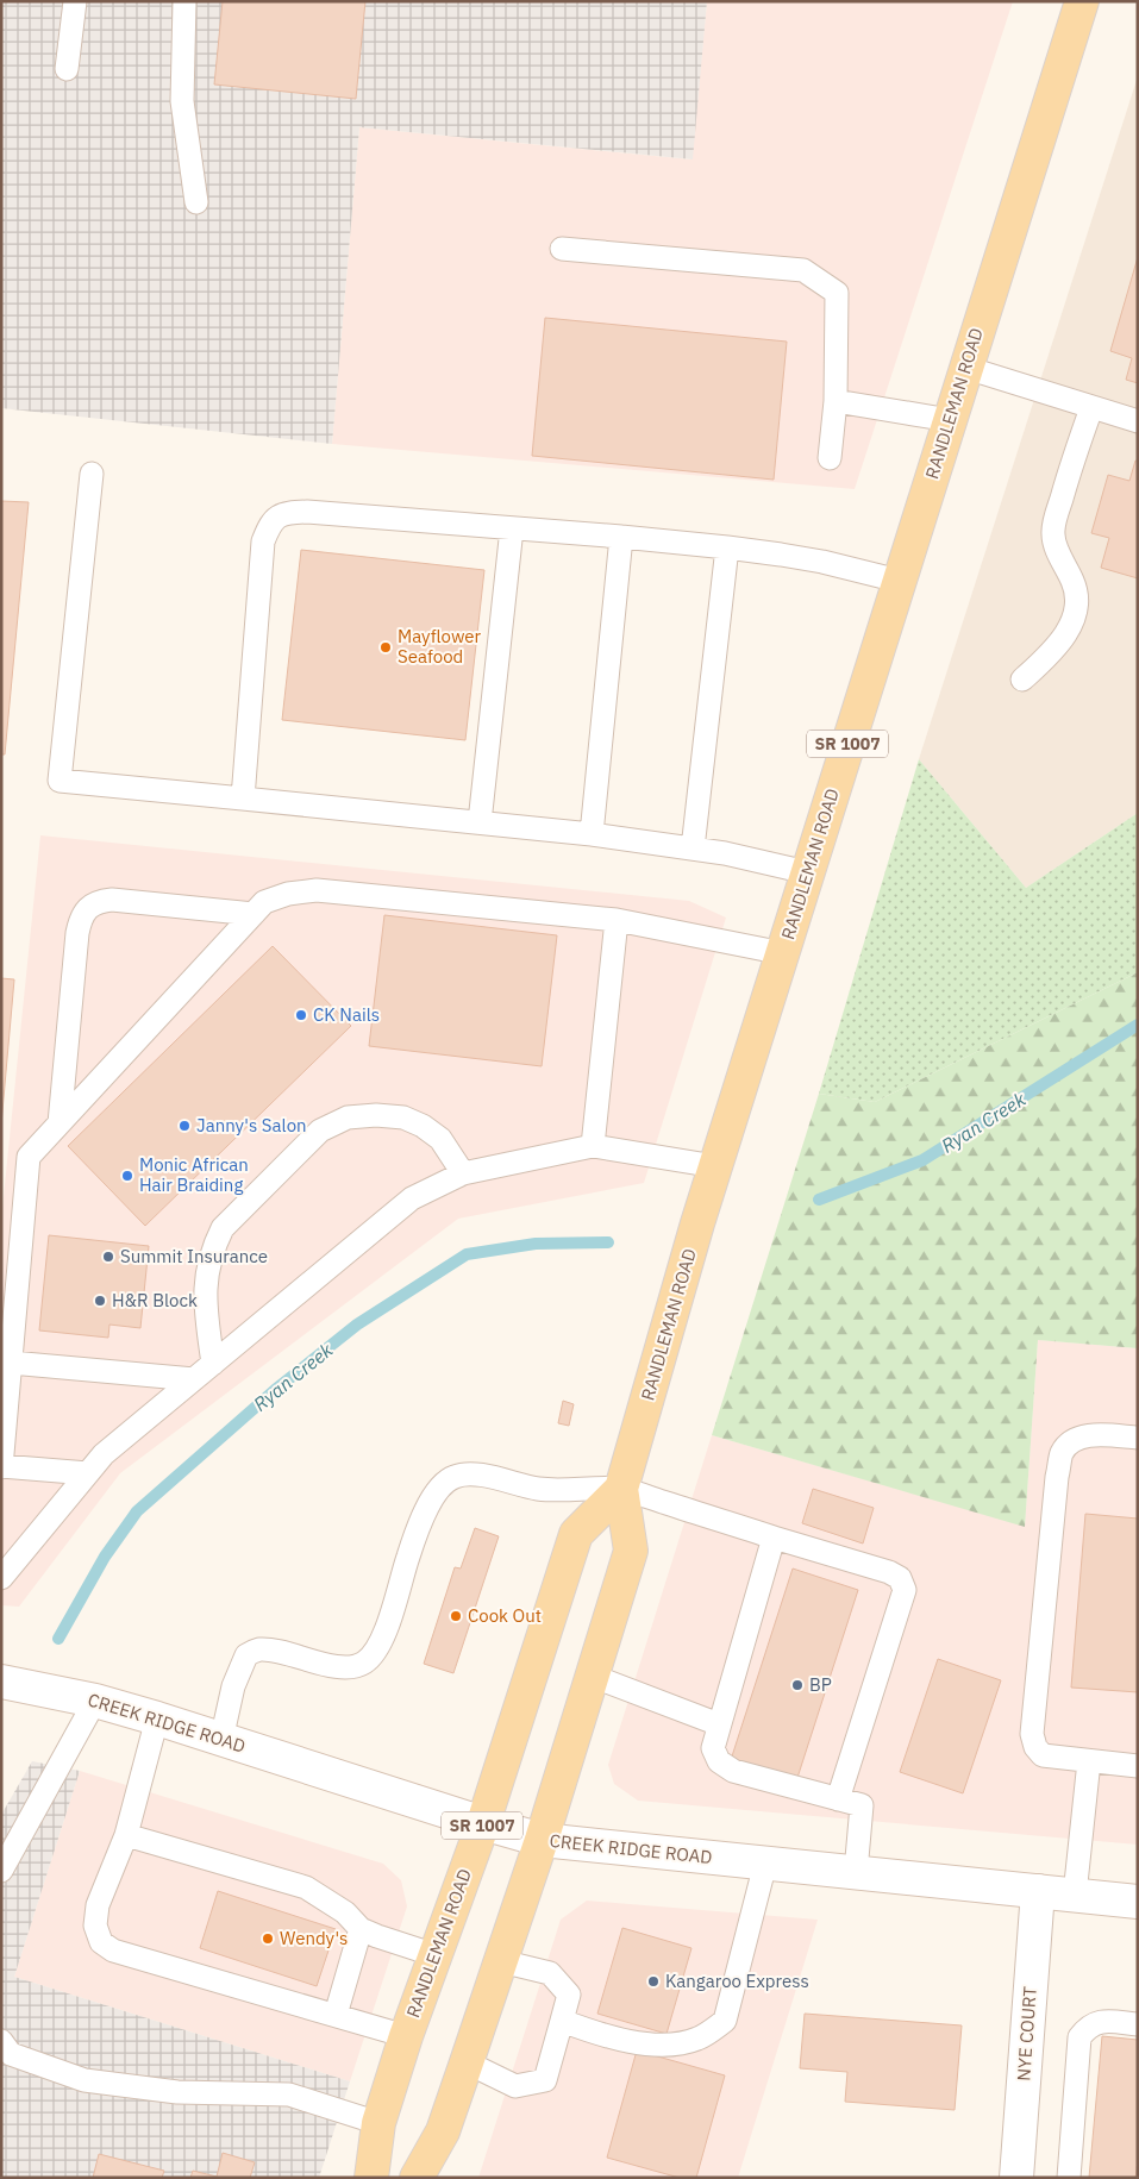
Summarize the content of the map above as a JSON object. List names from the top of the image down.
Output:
{
  "streets": {
    "main road": [
      "RANDLEMAN ROAD",
      "SR 1007",
      "CREEK RIDGE ROAD",
      "NYE COURT"
    ]
  },
  "crossings": [
    ["RANDLEMAN ROAD", "CREEK RIDGE ROAD"],
    ["CREEK RIDGE ROAD", "NYE COURT"]
  ],
  "water": ["Ryan Creek"],
  "places": [
    "Mayflower Seafood",
    "CK Nails",
    "Janny's Salon",
    "Monic African Hair Braiding",
    "Summit Insurance",
    "H&R Block",
    "Cook Out",
    "BP",
    "Wendy's",
    "Kangaroo Express"
  ]
}
